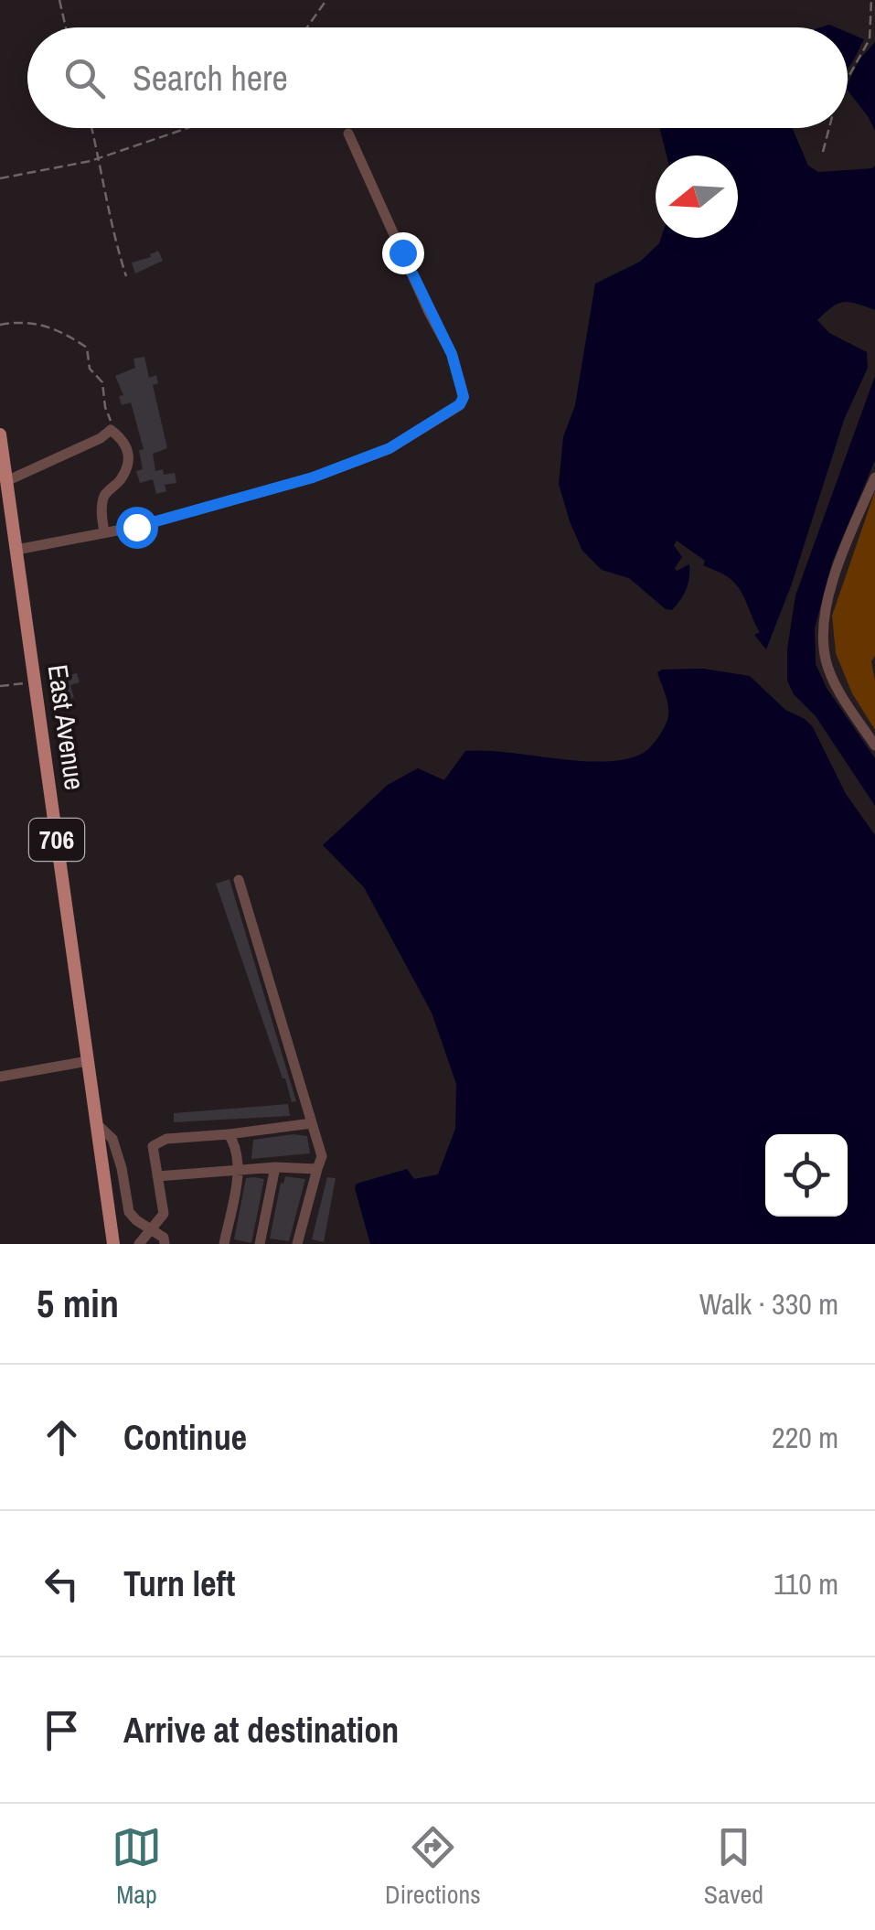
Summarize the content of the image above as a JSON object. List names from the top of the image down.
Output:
{
  "streets": {
    "main road": ["East Avenue", "706"]
  },
  "north": "left",
  "page": {
    "search": "Search here",
    "heading": ["5 min", "Walk · 330 m"],
    "list": [
      ["Continue", "220 m"],
      ["Turn left", "110 m"],
      "Arrive at destination"
    ],
    "nav": ["Map", "Directions", "Saved"]
  }
}
